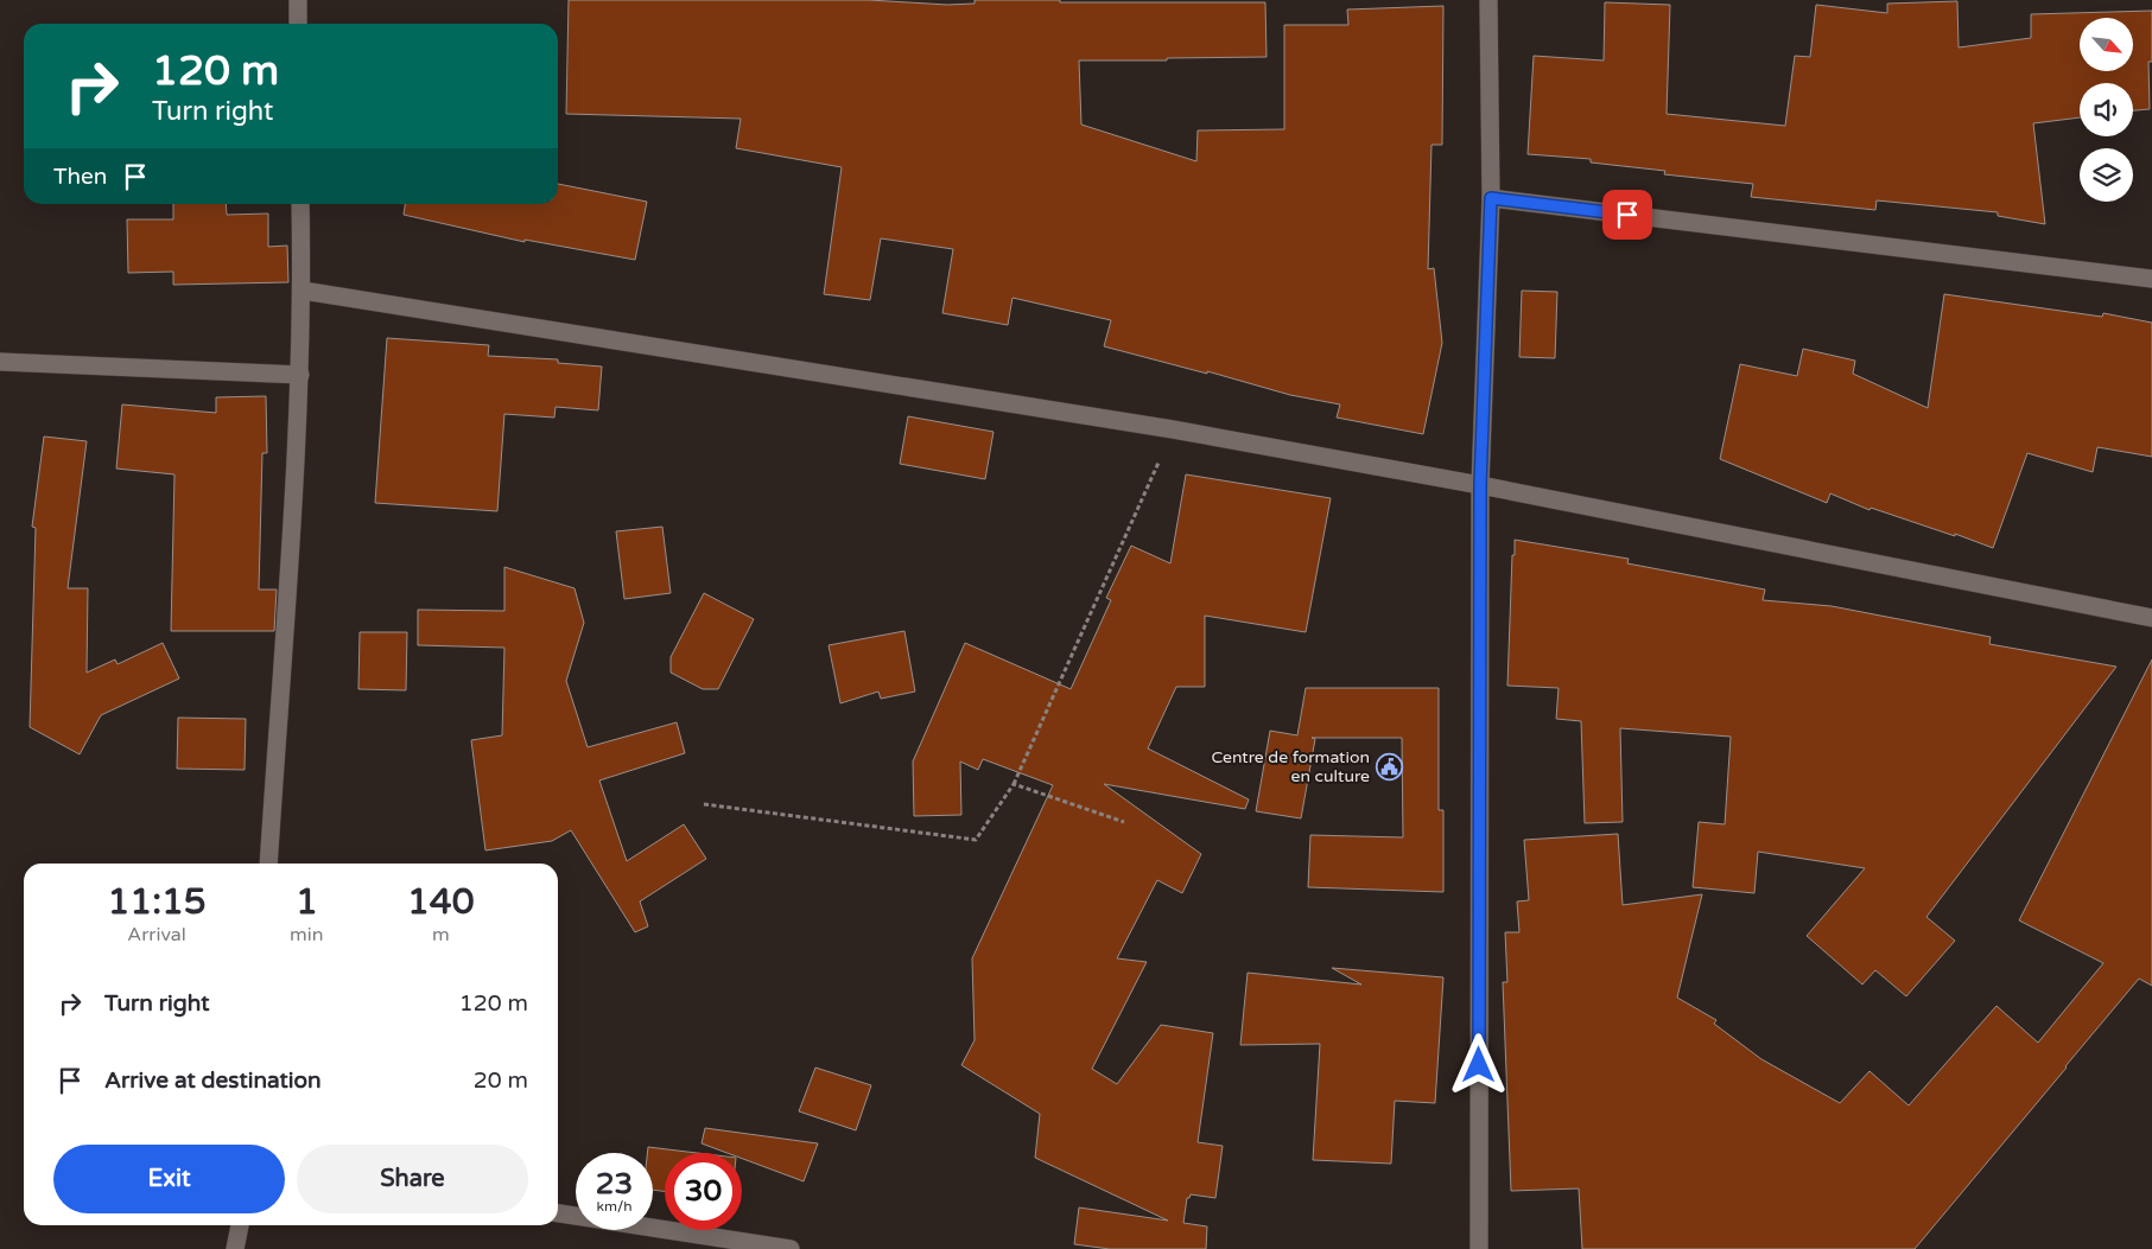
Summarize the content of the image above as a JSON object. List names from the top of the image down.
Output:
{
  "places": {
    "public building": ["Centre de formation en culture"]
  },
  "north": "bottom right",
  "page": {
    "turn": ["120 m", "Turn right"],
    "then": "Then",
    "eta": [
      "11:15",
      "Arrival",
      "1",
      "min",
      "140",
      "m"
    ],
    "list": [
      {
        "name": "Turn right",
        "value": "120 m"
      },
      {
        "name": "Arrive at destination",
        "value": "20 m"
      }
    ],
    "buttons": ["Exit", "Share"],
    "speed": "23 km/h",
    "limit": "30"
  }
}
